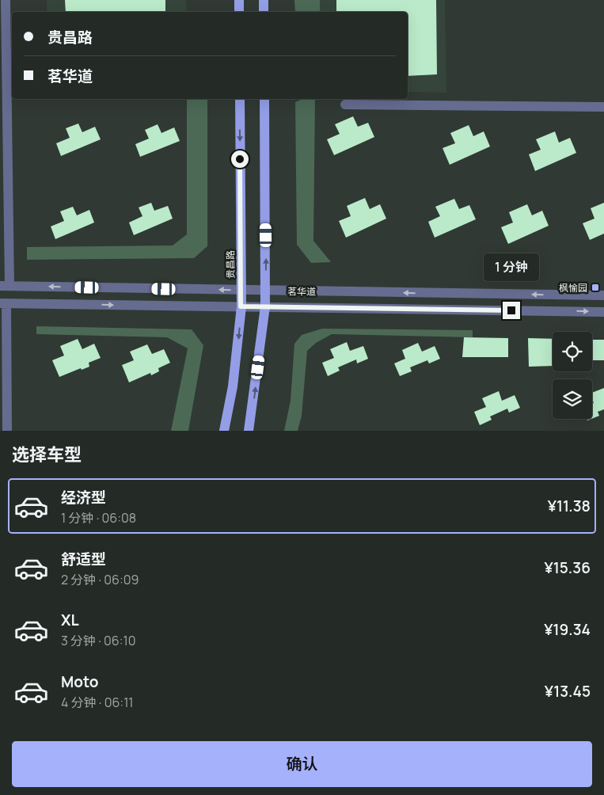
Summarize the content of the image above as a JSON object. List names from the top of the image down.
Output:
{
  "streets": {
    "main road": ["贵昌路"],
    "street": ["茗华道"]
  },
  "crossings": [
    ["贵昌路", "茗华道"]
  ],
  "places": {
    "transit": ["枫愉园"]
  },
  "page": {
    "banner": ["贵昌路", "茗华道"],
    "bubble": "1 分钟",
    "heading": "选择车型",
    "list": [
      {
        "name": "经济型",
        "note": "1 分钟 · 06:08",
        "value": "¥11.38"
      },
      {
        "name": "舒适型",
        "note": "2 分钟 · 06:09",
        "value": "¥15.36"
      },
      {
        "name": "XL",
        "note": "3 分钟 · 06:10",
        "value": "¥19.34"
      },
      {
        "name": "Moto",
        "note": "4 分钟 · 06:11",
        "value": "¥13.45"
      }
    ],
    "buttons": "确认"
  }
}
